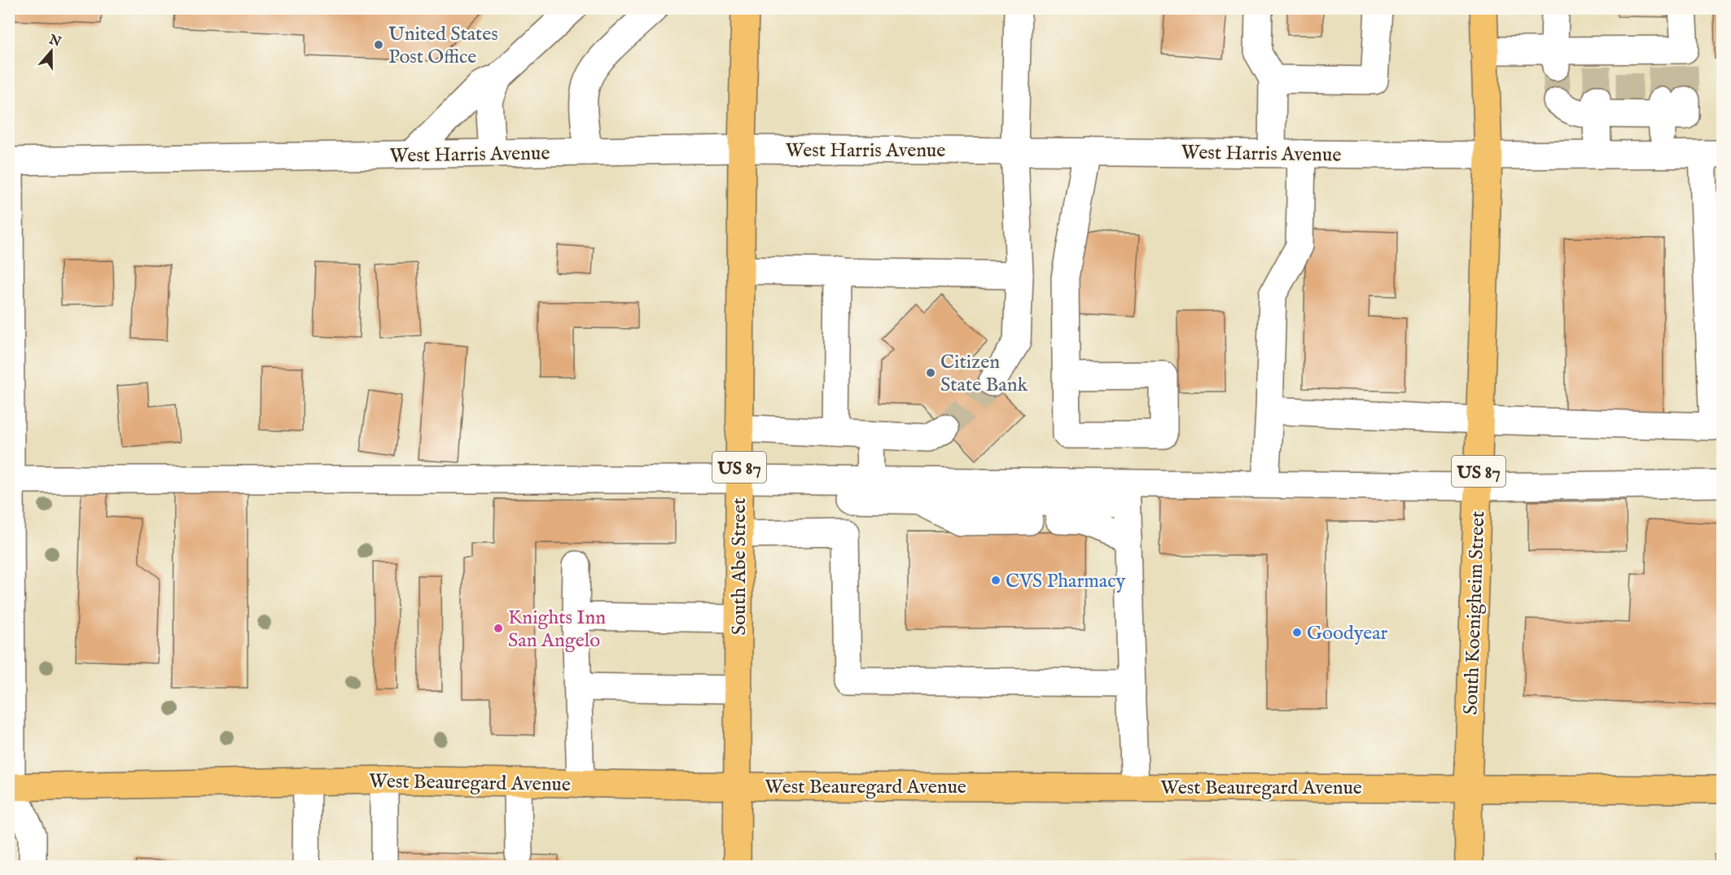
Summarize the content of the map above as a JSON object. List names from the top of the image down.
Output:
{
  "streets": {
    "main road": [
      "US 87",
      "South Abe Street",
      "South Koenigheim Street",
      "West Beauregard Avenue"
    ],
    "street": ["West Harris Avenue"]
  },
  "crossings": [
    ["West Harris Avenue", "US 87"],
    ["West Harris Avenue", "South Abe Street"],
    ["West Harris Avenue", "South Koenigheim Street"],
    ["US 87", "South Abe Street"],
    ["US 87", "South Koenigheim Street"],
    ["South Abe Street", "West Beauregard Avenue"],
    ["South Koenigheim Street", "West Beauregard Avenue"]
  ],
  "places": [
    "United States Post Office",
    "Citizen State Bank",
    "CVS Pharmacy",
    "Knights Inn San Angelo",
    "Goodyear"
  ],
  "north": "top"
}
